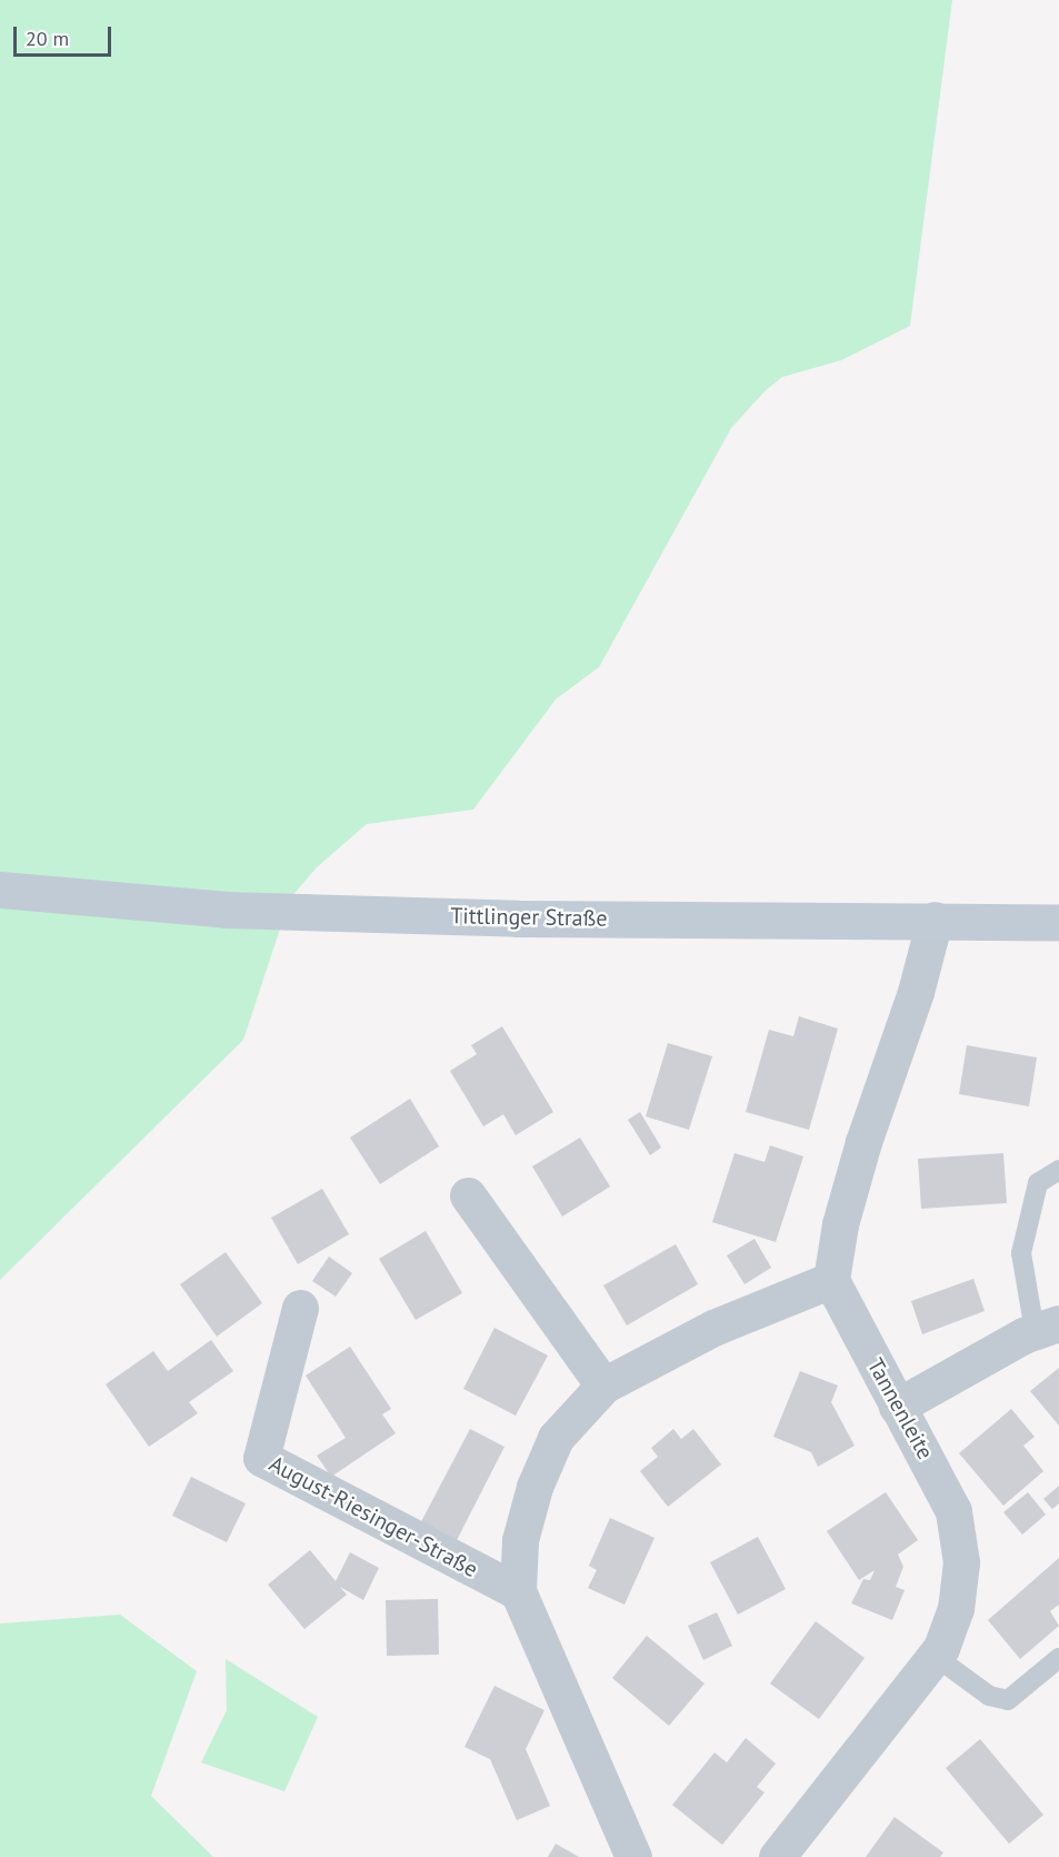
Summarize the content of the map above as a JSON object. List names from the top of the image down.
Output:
{
  "streets": {
    "street": ["Tittlinger Straße", "Tannenleite", "August-Riesinger-Straße"]
  },
  "scale_bar": "20 m"
}
